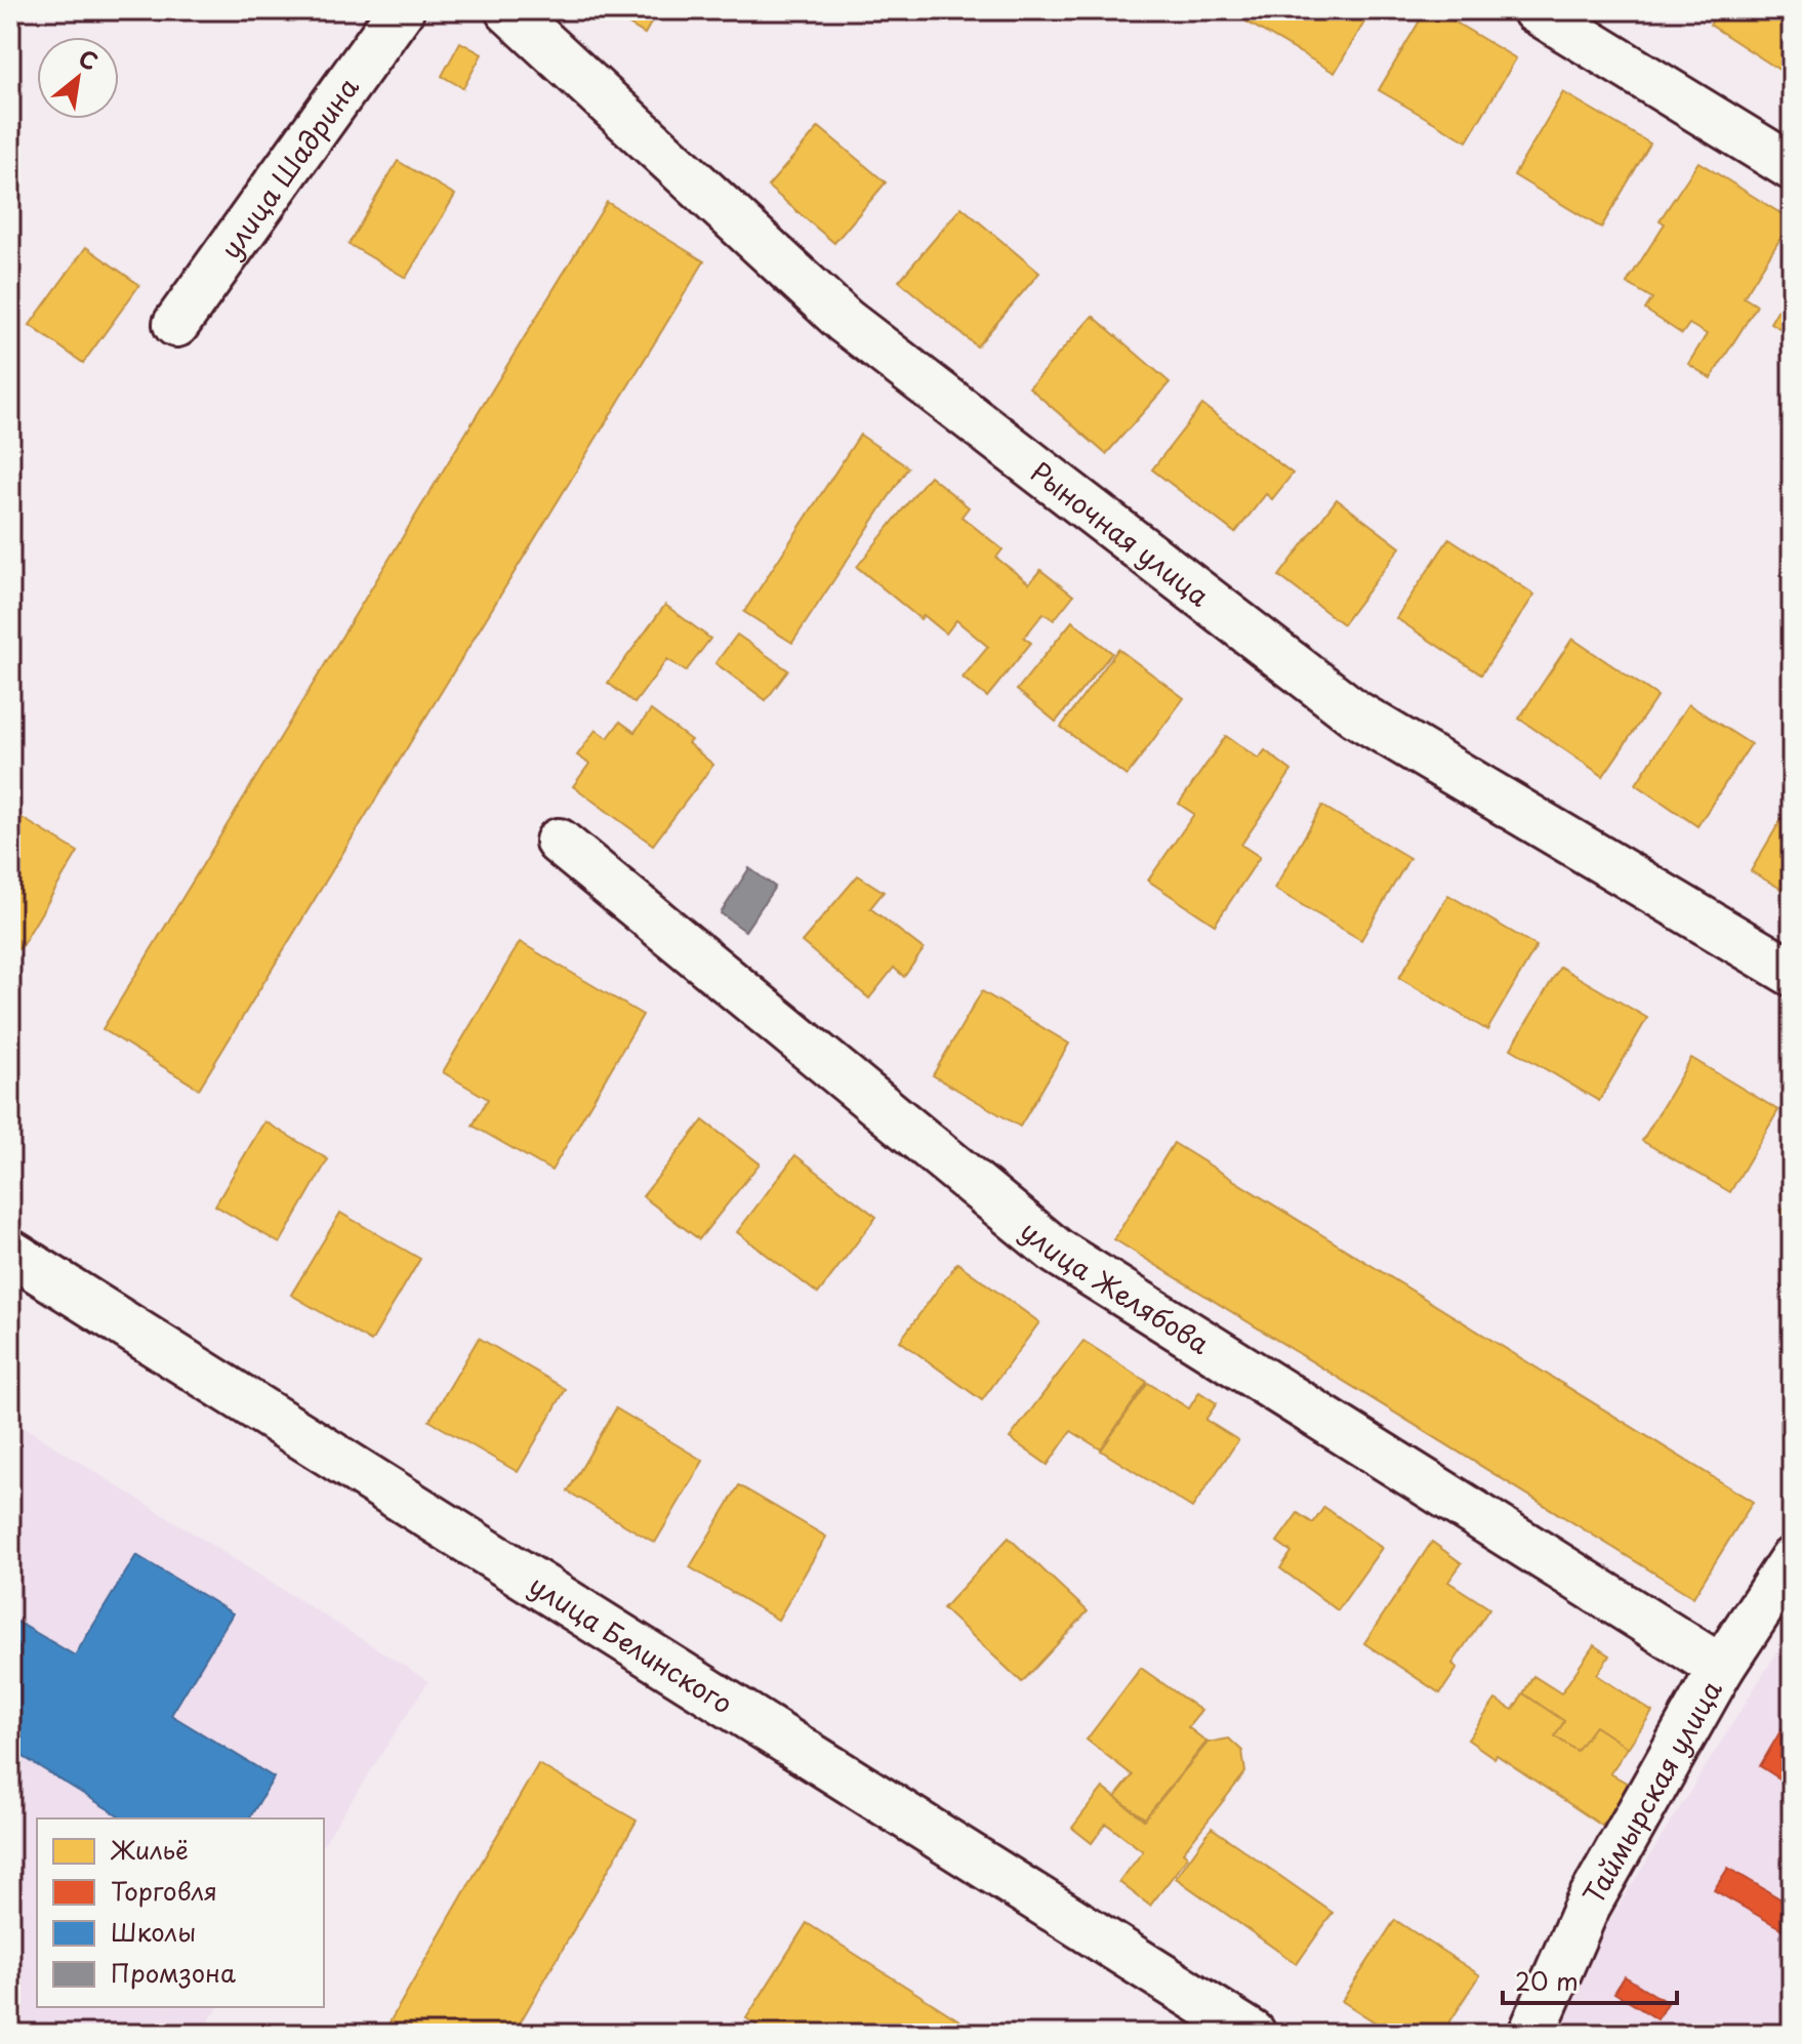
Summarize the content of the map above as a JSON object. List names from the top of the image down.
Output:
{
  "streets": {
    "street": [
      "улица Шадрина",
      "Рыночная улица",
      "улица Желябова",
      "улица Белинского",
      "Таймырская улица"
    ]
  },
  "crossings": [
    ["улица Желябова", "Таймырская улица"]
  ],
  "legend": [
    "Жильё",
    "Торговля",
    "Школы",
    "Промзона"
  ],
  "scale_bar": "20 m",
  "north": "top right"
}
